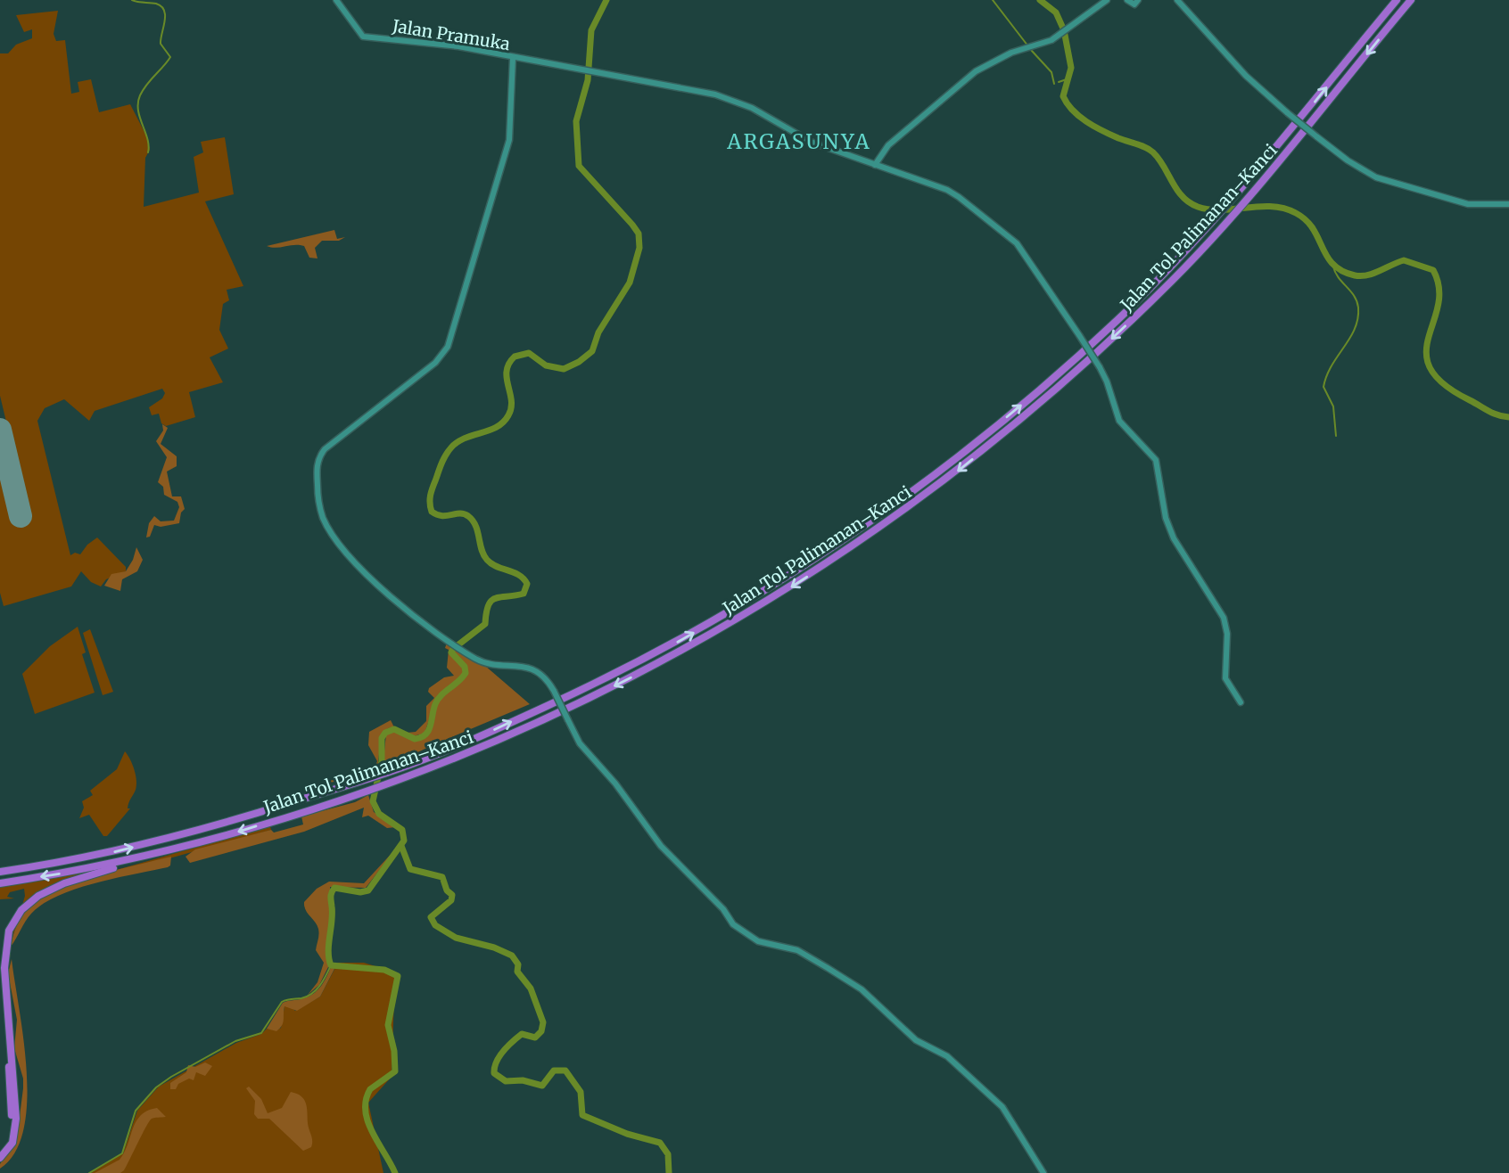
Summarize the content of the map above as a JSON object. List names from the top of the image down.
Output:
{
  "streets": {
    "highway": ["Jalan Tol Palimanan–Kanci"],
    "street": ["Jalan Pramuka"]
  },
  "districts": ["ARGASUNYA"]
}
